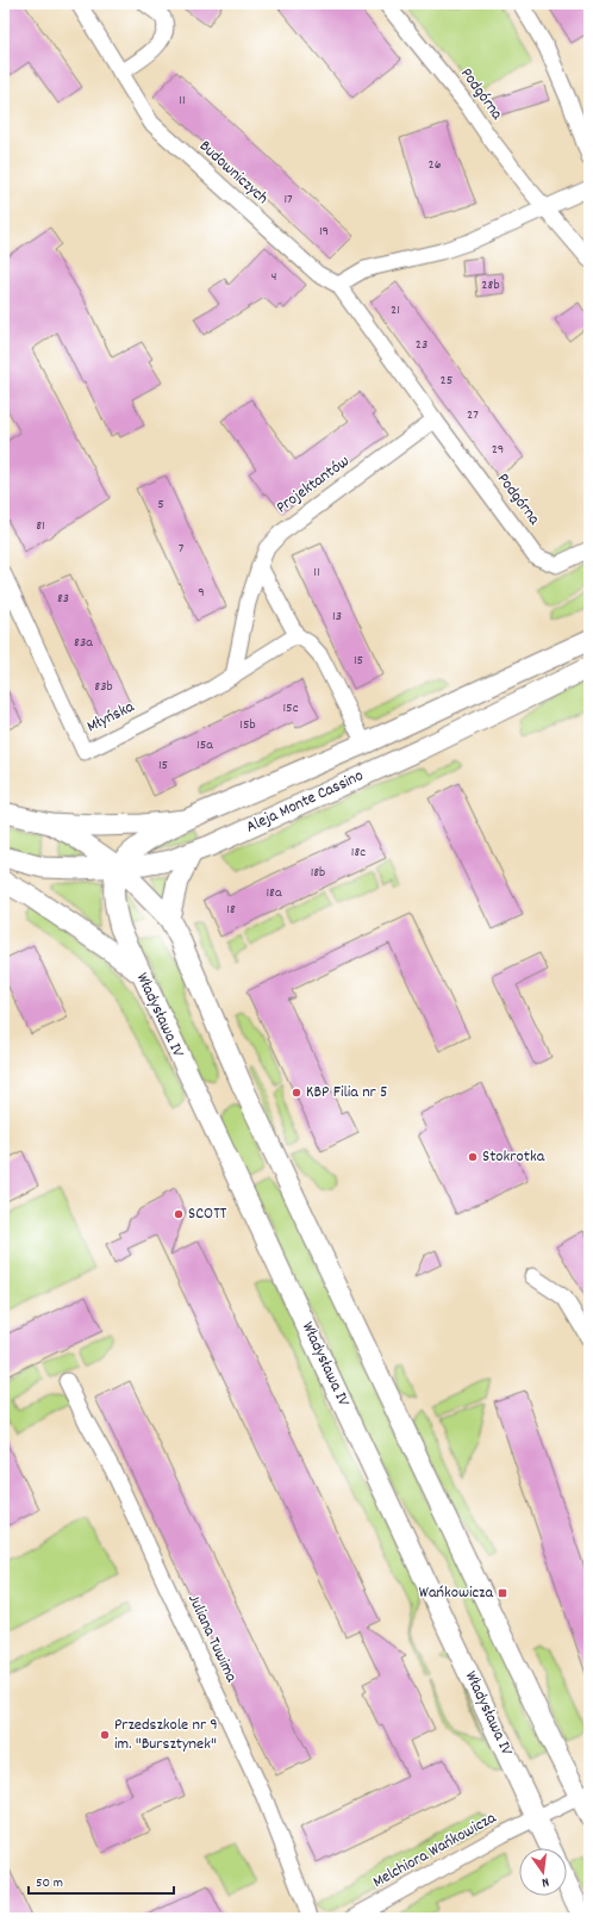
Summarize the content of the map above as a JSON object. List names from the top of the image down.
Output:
{
  "streets": {
    "street": [
      "Podgórna",
      "Budowniczych",
      "Projektantów",
      "Młyńska",
      "Aleja Monte Cassino",
      "Władysława IV",
      "Juliana Tuwima",
      "Melchiora Wańkowicza"
    ]
  },
  "crossings": [
    ["Podgórna", "Projektantów"],
    ["Projektantów", "Młyńska"],
    ["Aleja Monte Cassino", "Władysława IV"],
    ["Władysława IV", "Melchiora Wańkowicza"]
  ],
  "places": {
    "other": [
      "KBP Filia nr 5",
      "Stokrotka",
      "SCOTT",
      "Przedszkole nr 9 im. \"Bursztynek\""
    ],
    "transit": ["Wańkowicza"]
  },
  "house_numbers": [
    "11",
    "26",
    "17",
    "19",
    "4",
    "28b",
    "21",
    "23",
    "25",
    "27",
    "29",
    "5",
    "81",
    "7",
    "11",
    "9",
    "83",
    "13",
    "83a",
    "15",
    "83b",
    "15c",
    "15b",
    "15a",
    "15",
    "18c",
    "18b",
    "18a",
    "18"
  ],
  "scale_bar": "50 m",
  "north": "bottom"
}
